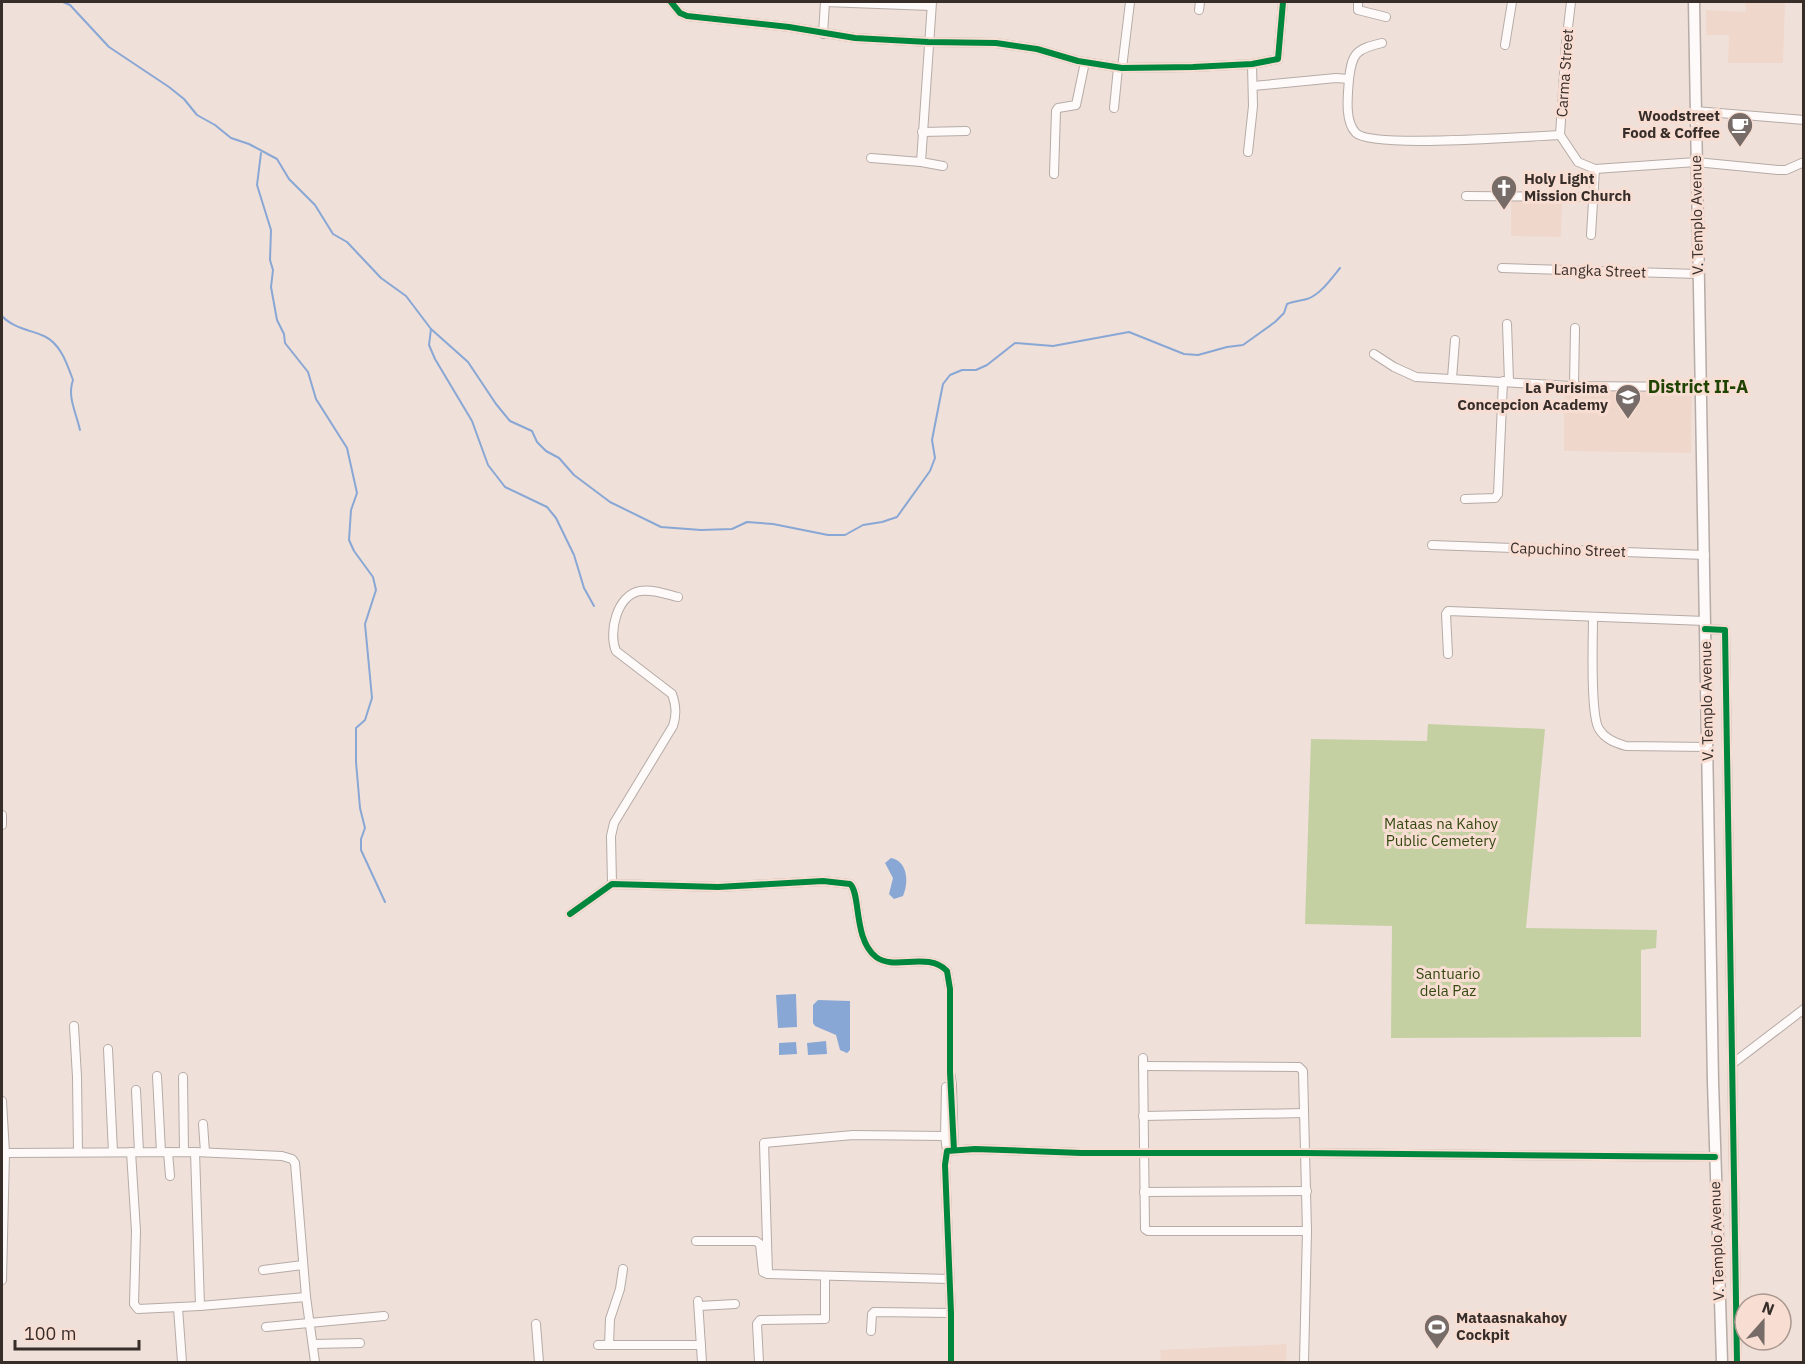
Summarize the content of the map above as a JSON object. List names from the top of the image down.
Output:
{
  "streets": {
    "main road": ["V. Templo Avenue"],
    "street": ["Carma Street", "Langka Street", "Capuchino Street"]
  },
  "crossings": [
    ["V. Templo Avenue", "Langka Street"],
    ["V. Templo Avenue", "Capuchino Street"]
  ],
  "districts": ["District II-A"],
  "parks": ["Mataas na Kahoy Public Cemetery", "Santuario dela Paz"],
  "places": {
    "cafe": ["Woodstreet Food & Coffee"],
    "church": ["Holy Light Mission Church"],
    "school or university": ["La Purisima Concepcion Academy"],
    "sports": ["Mataasnakahoy Cockpit"]
  },
  "scale_bar": "100 m",
  "north": "top"
}
